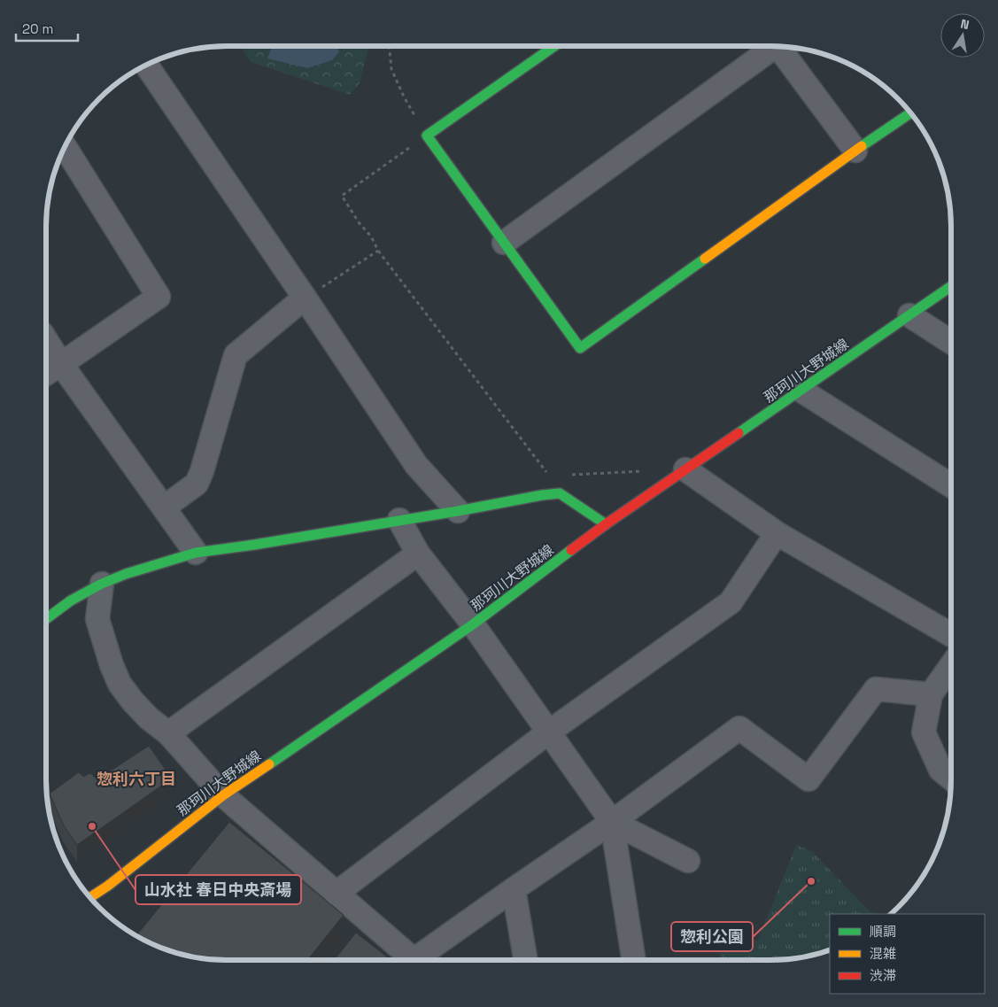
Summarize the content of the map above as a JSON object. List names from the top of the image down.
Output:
{
  "streets": {
    "street": ["那珂川大野城線"]
  },
  "districts": ["惣利六丁目"],
  "places": ["山水社 春日中央斎場", "惣利公園"],
  "legend": ["順調", "混雑", "渋滞"],
  "scale_bar": "20 m",
  "north": "top"
}
